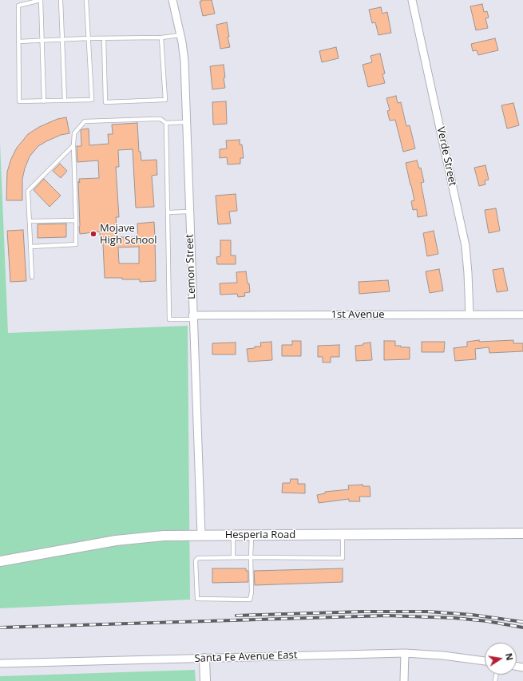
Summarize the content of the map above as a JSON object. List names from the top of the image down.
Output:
{
  "streets": {
    "main road": ["Hesperia Road"],
    "street": [
      "Verde Street",
      "Lemon Street",
      "1st Avenue",
      "Santa Fe Avenue East"
    ]
  },
  "crossings": [
    ["Verde Street", "1st Avenue"],
    ["Lemon Street", "1st Avenue"],
    ["Lemon Street", "Hesperia Road"]
  ],
  "places": ["Mojave High School"],
  "north": "right"
}
